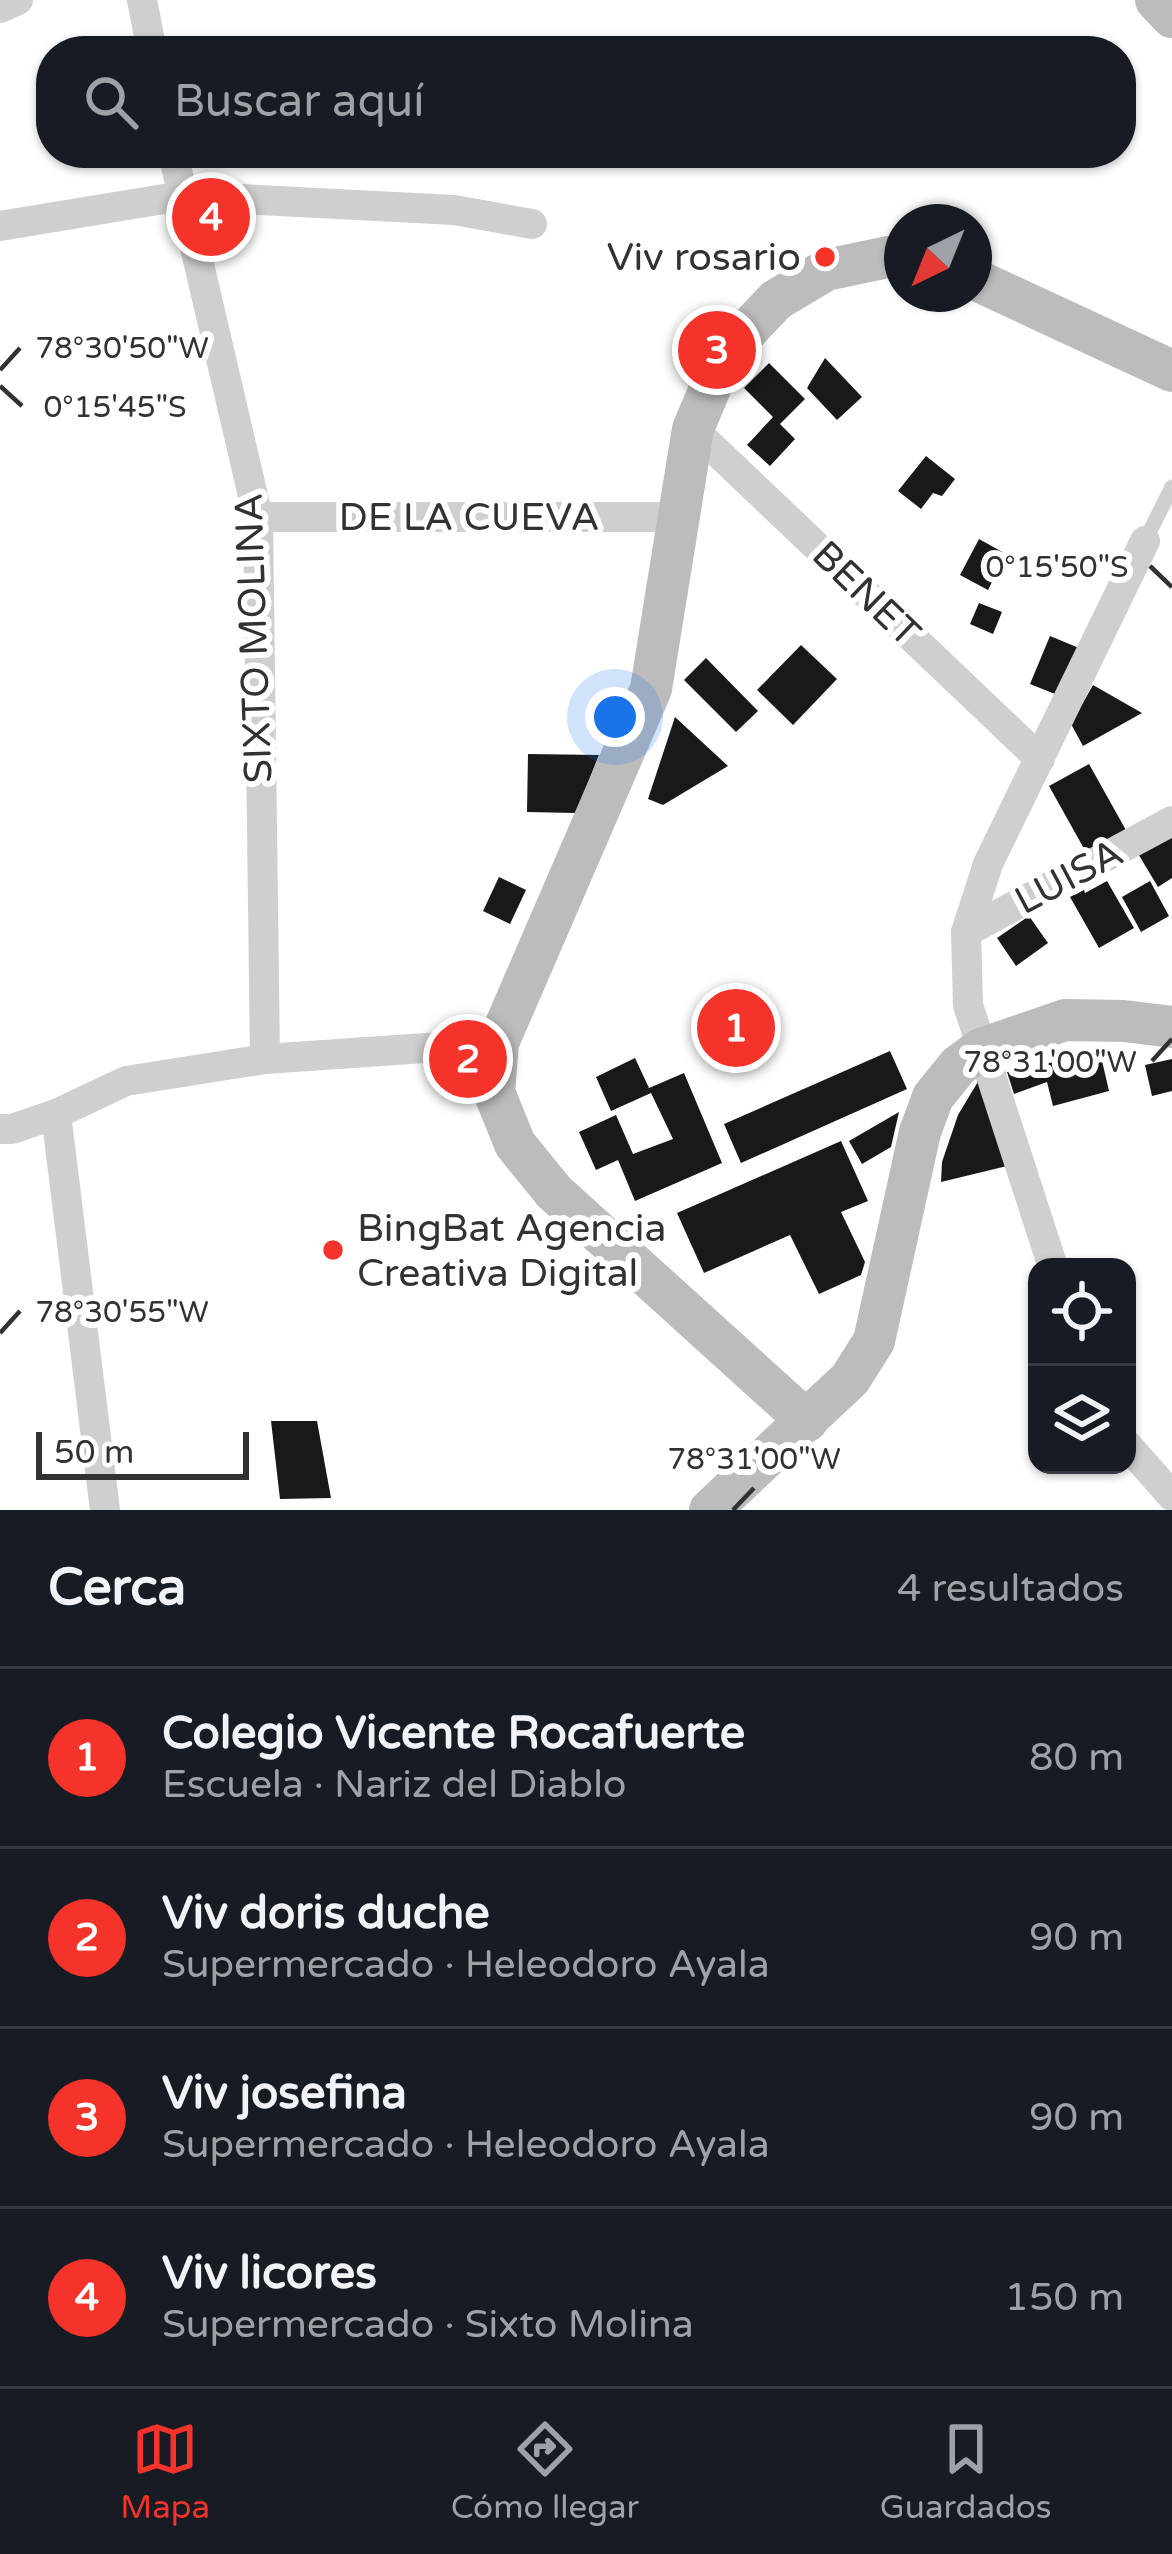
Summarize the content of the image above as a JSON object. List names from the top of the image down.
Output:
{
  "streets": {
    "street": [
      "DE LA CUEVA",
      "BENET",
      "SIXTO MOLINA",
      "LUISA"
    ]
  },
  "crossings": [
    ["DE LA CUEVA", "SIXTO MOLINA"]
  ],
  "places": ["Viv rosario", "BingBat Agencia Creativa Digital"],
  "scale_bar": "50 m",
  "north": "bottom left",
  "page": {
    "search": "Buscar aquí",
    "pins": [
      "4",
      "3",
      "1",
      "2"
    ],
    "scale": "50 m",
    "heading": ["Cerca", "4 resultados"],
    "list": [
      {
        "mark": "1",
        "name": "Colegio Vicente Rocafuerte",
        "note": "Escuela · Nariz del Diablo",
        "value": "80 m"
      },
      {
        "mark": "2",
        "name": "Viv doris duche",
        "note": "Supermercado · Heleodoro Ayala",
        "value": "90 m"
      },
      {
        "mark": "3",
        "name": "Viv josefina",
        "note": "Supermercado · Heleodoro Ayala",
        "value": "90 m"
      },
      {
        "mark": "4",
        "name": "Viv licores",
        "note": "Supermercado · Sixto Molina",
        "value": "150 m"
      }
    ],
    "nav": ["Mapa", "Cómo llegar", "Guardados"]
  },
  "coordinates": [
    "78°30'50\"W",
    "0°15'45\"S",
    "0°15'50\"S",
    "78°31'00\"W",
    "78°30'55\"W"
  ]
}
